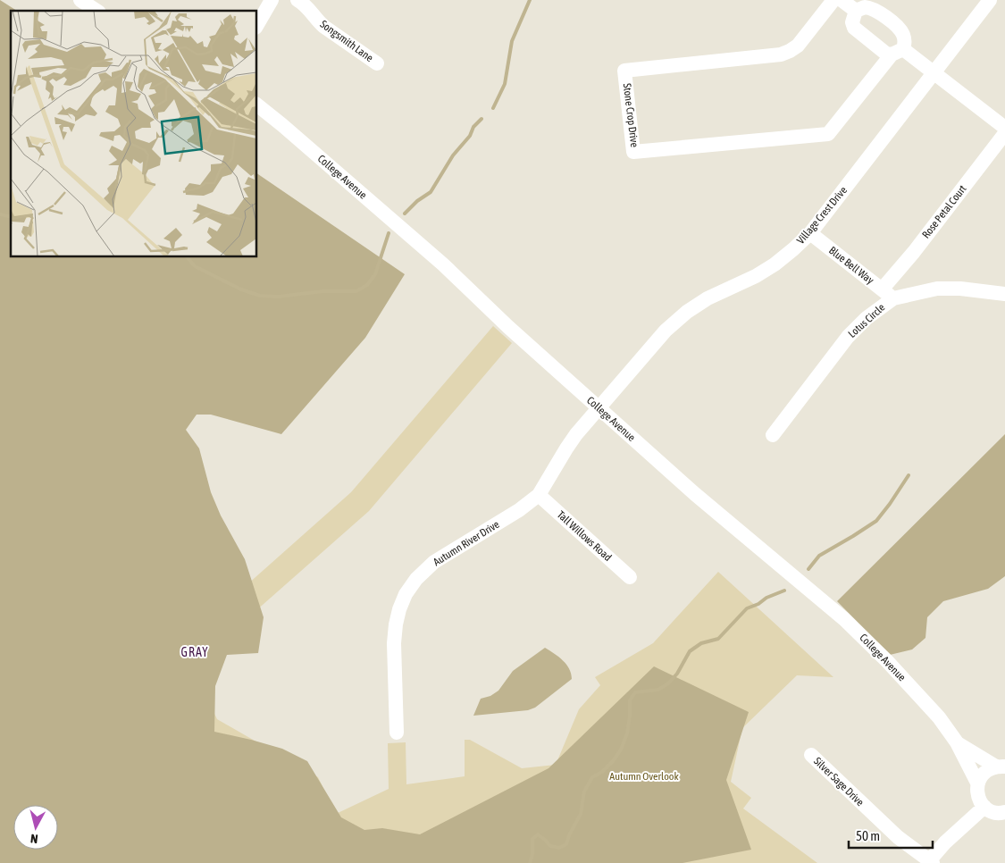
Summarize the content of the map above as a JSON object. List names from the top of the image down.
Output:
{
  "streets": {
    "street": [
      "Songsmith Lane",
      "Stone Crop Drive",
      "College Avenue",
      "Rose Petal Court",
      "Village Crest Drive",
      "Blue Bell Way",
      "Lotus Circle",
      "Tall Willows Road",
      "Autumn River Drive",
      "Silver Sage Drive"
    ]
  },
  "crossings": [
    ["College Avenue", "Village Crest Drive"],
    ["College Avenue", "Autumn River Drive"],
    ["Rose Petal Court", "Blue Bell Way"],
    ["Rose Petal Court", "Lotus Circle"],
    ["Village Crest Drive", "Blue Bell Way"],
    ["Village Crest Drive", "Autumn River Drive"],
    ["Blue Bell Way", "Lotus Circle"],
    ["Tall Willows Road", "Autumn River Drive"]
  ],
  "districts": ["GRAY"],
  "parks": ["Autumn Overlook"],
  "scale_bar": "50 m",
  "north": "bottom"
}
